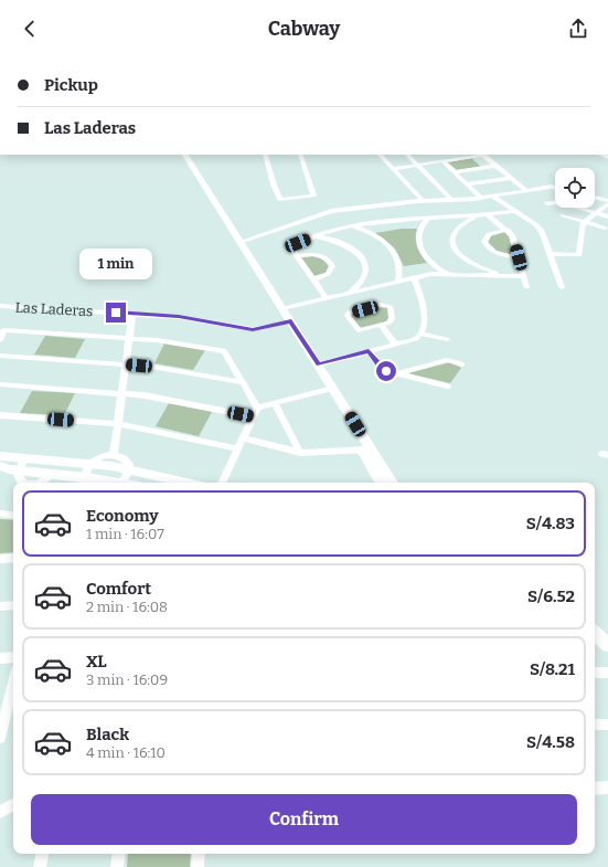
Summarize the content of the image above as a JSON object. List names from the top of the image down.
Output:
{
  "streets": {
    "street": ["Las Laderas"]
  },
  "page": {
    "header": "Cabway",
    "banner": ["Pickup", "Las Laderas"],
    "bubble": "1 min",
    "list": [
      {
        "name": "Economy",
        "note": "1 min · 16:07",
        "value": "S/4.83"
      },
      {
        "name": "Comfort",
        "note": "2 min · 16:08",
        "value": "S/6.52"
      },
      {
        "name": "XL",
        "note": "3 min · 16:09",
        "value": "S/8.21"
      },
      {
        "name": "Black",
        "note": "4 min · 16:10",
        "value": "S/4.58"
      }
    ],
    "buttons": "Confirm"
  }
}
